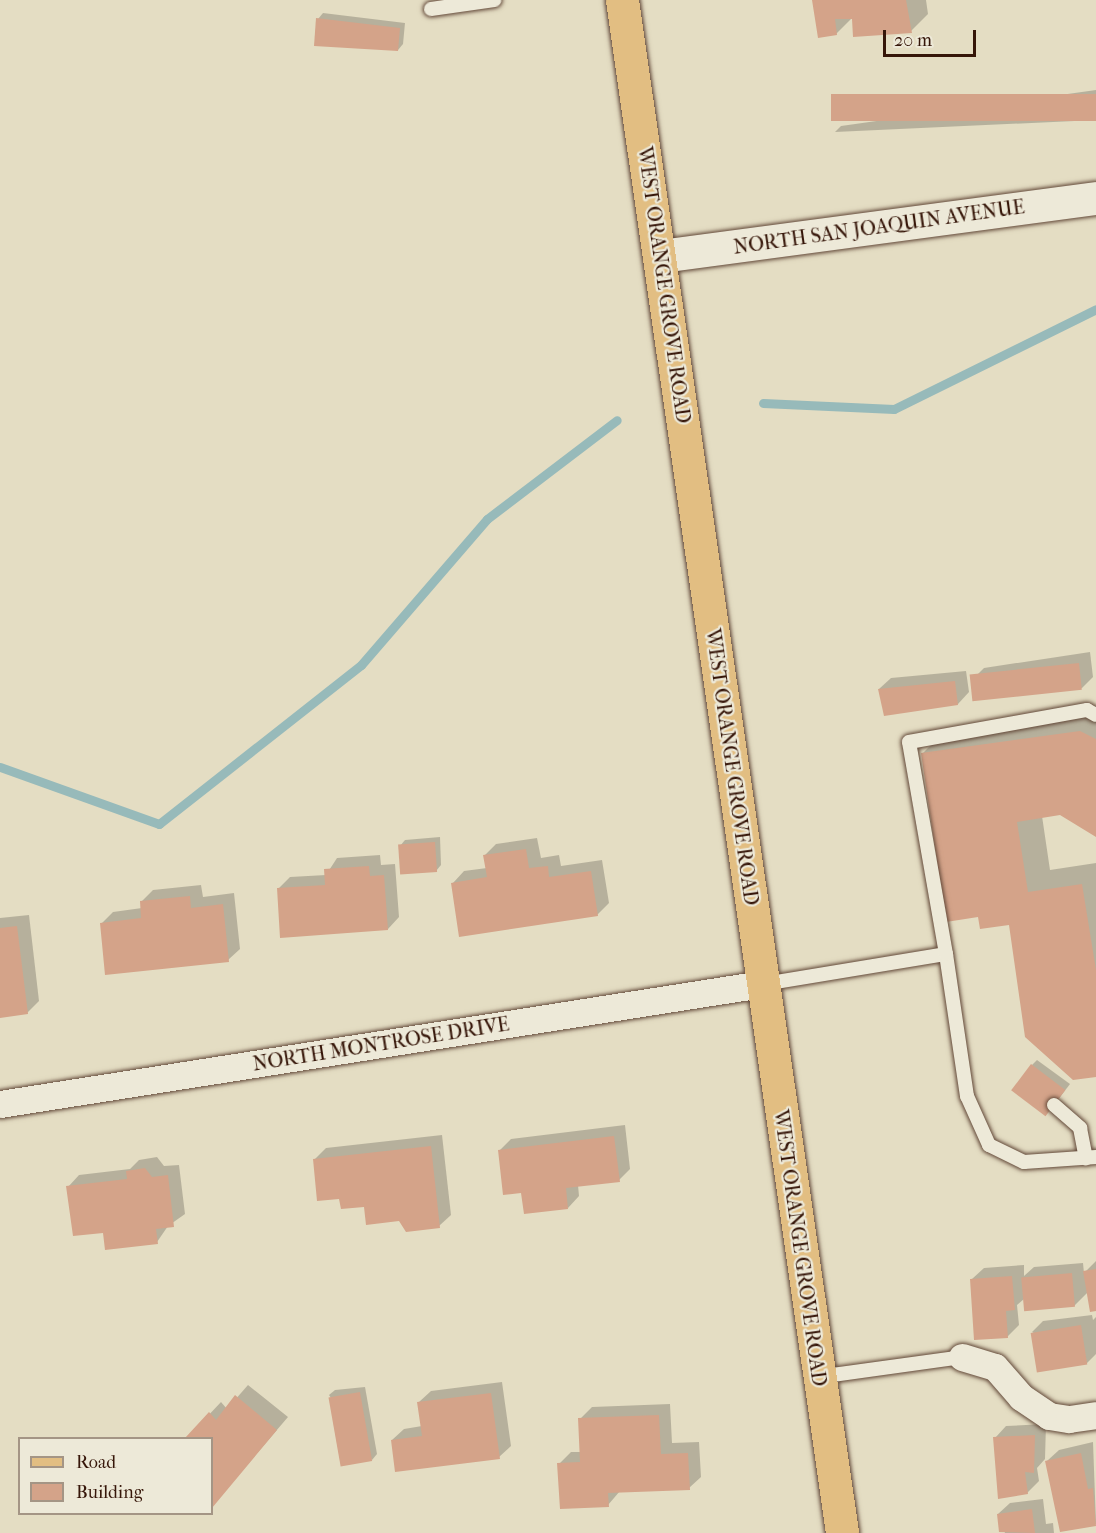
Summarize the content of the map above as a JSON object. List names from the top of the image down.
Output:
{
  "streets": {
    "main road": ["WEST ORANGE GROVE ROAD"],
    "street": ["NORTH SAN JOAQUIN AVENUE", "NORTH MONTROSE DRIVE"]
  },
  "crossings": [
    ["NORTH SAN JOAQUIN AVENUE", "WEST ORANGE GROVE ROAD"],
    ["WEST ORANGE GROVE ROAD", "NORTH MONTROSE DRIVE"]
  ],
  "legend": ["Road", "Building"],
  "scale_bar": "20 m"
}
